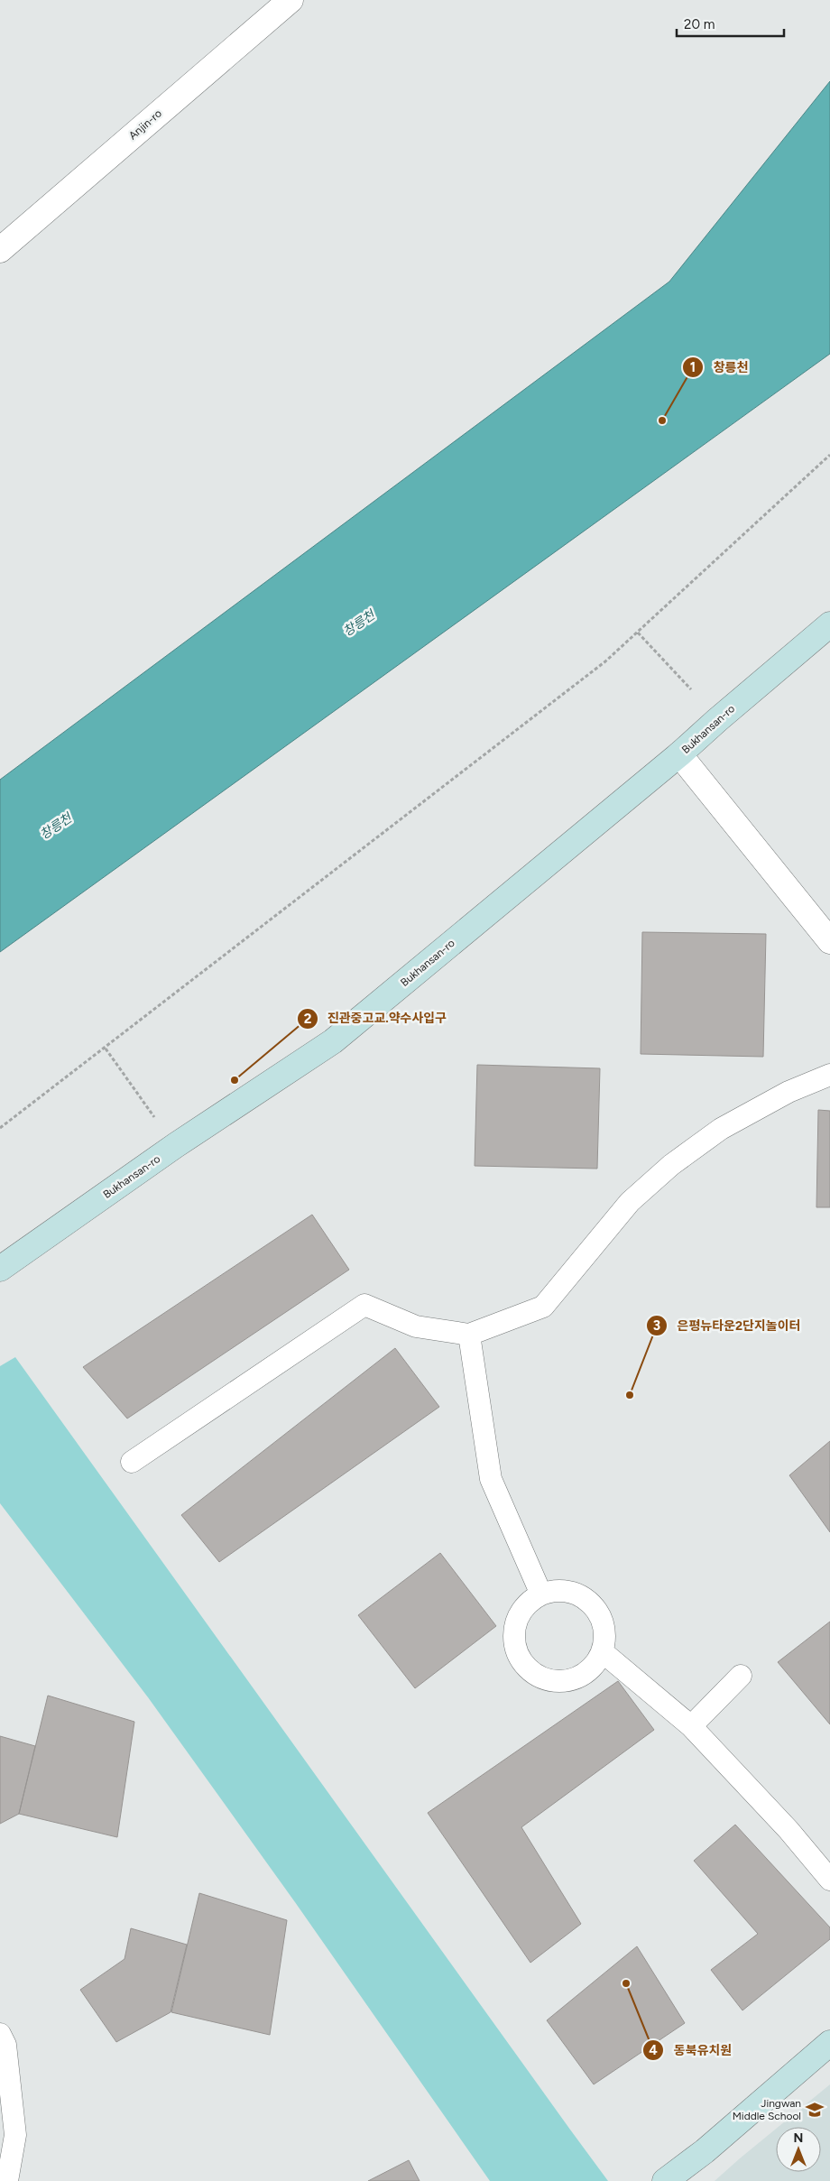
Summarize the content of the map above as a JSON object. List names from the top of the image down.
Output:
{
  "streets": {
    "main road": ["Bukhansan-ro"],
    "street": ["Anjin-ro"]
  },
  "water": ["창릉천"],
  "places": {
    "other": [
      "창릉천",
      "진관중고교.약수사입구",
      "은평뉴타운2단지놀이터",
      "동북유치원"
    ],
    "school or university": ["Jingwan Middle School"]
  },
  "scale_bar": "20 m",
  "north": "top"
}
